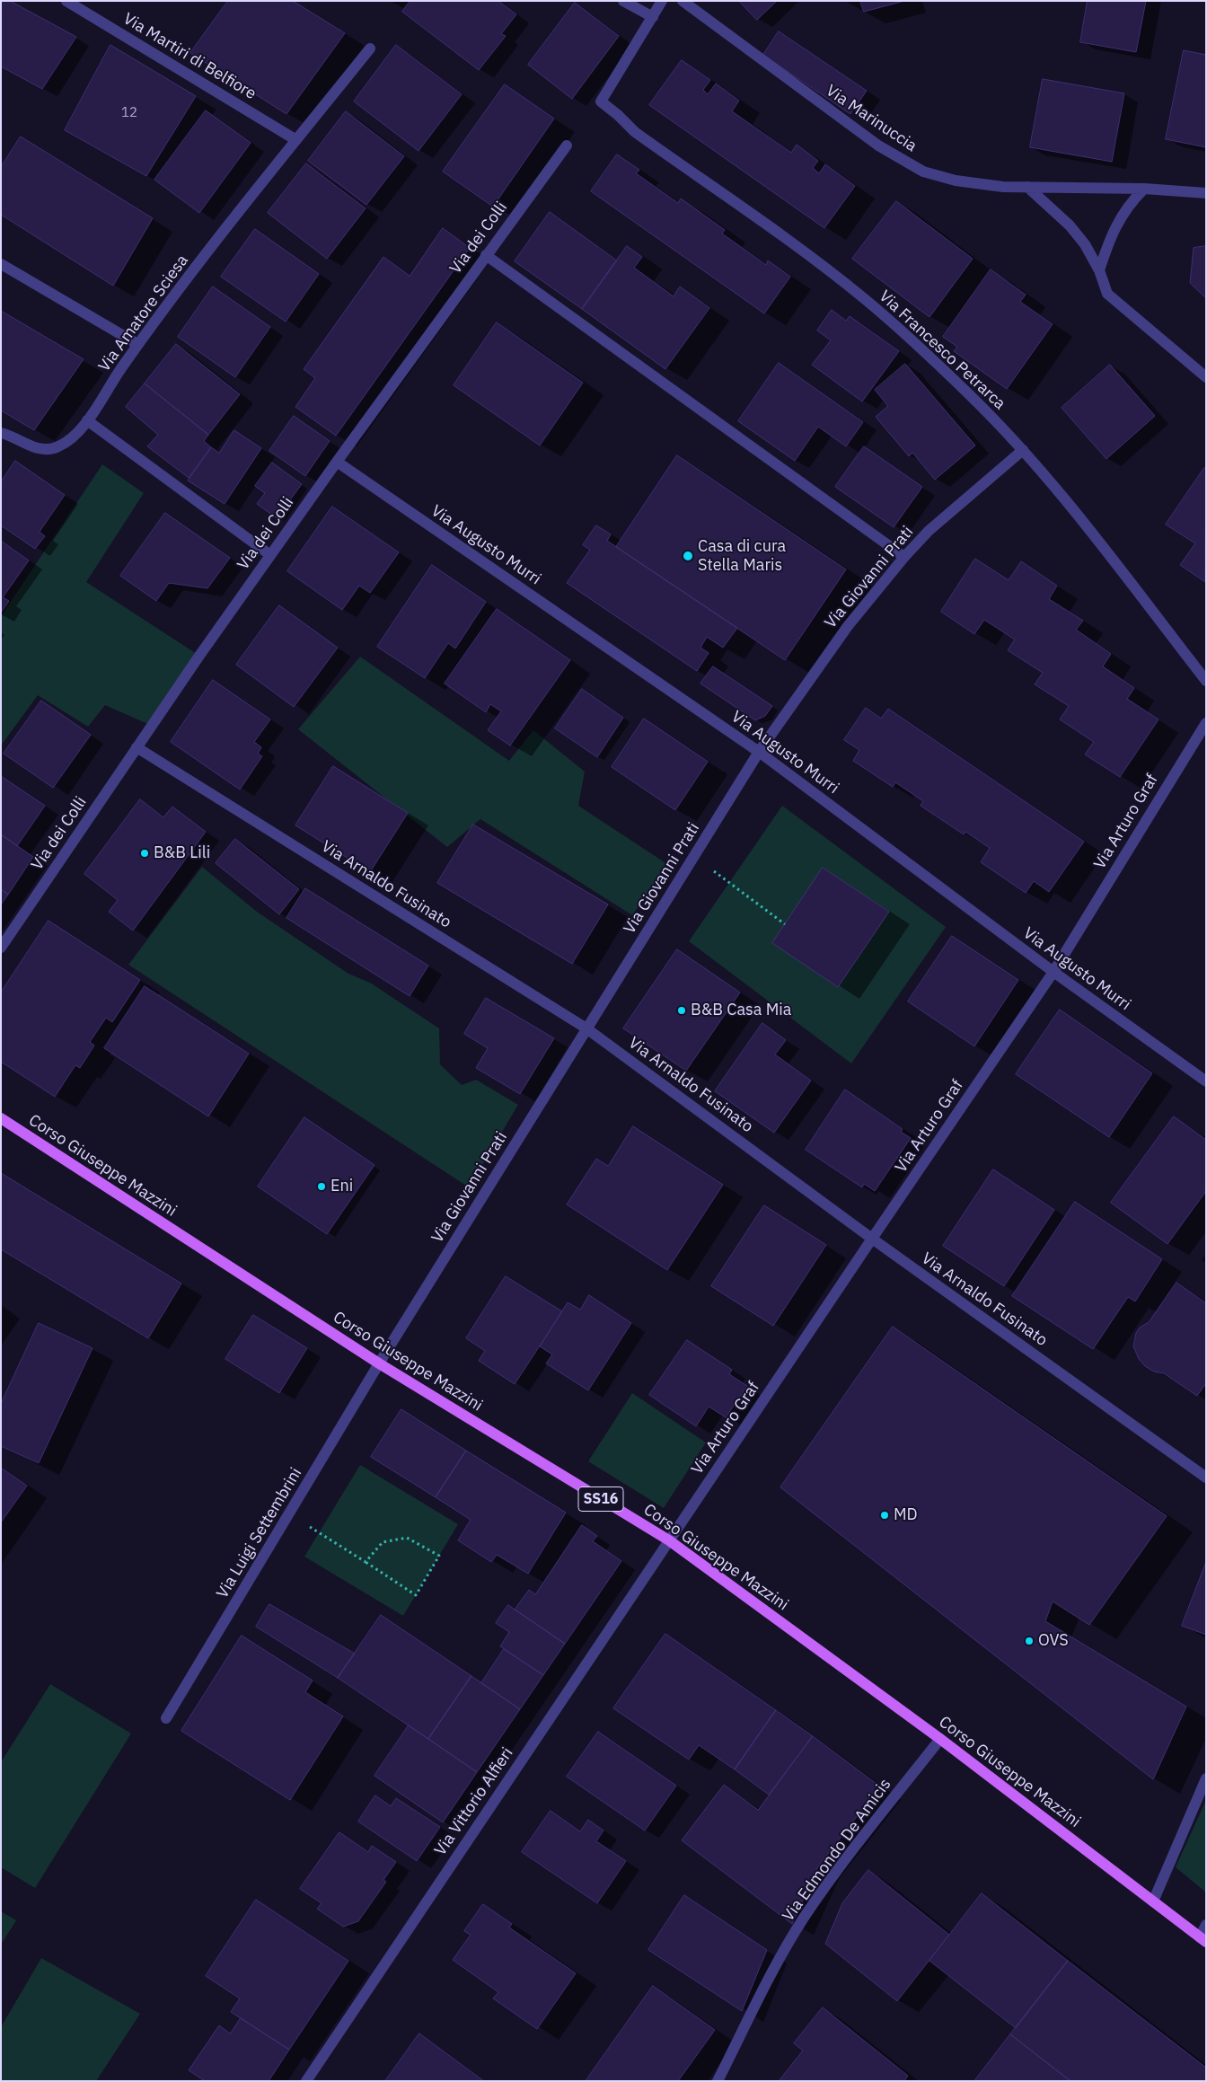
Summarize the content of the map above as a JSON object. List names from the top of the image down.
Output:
{
  "streets": {
    "main road": ["Corso Giuseppe Mazzini", "SS16"],
    "street": [
      "Via Martiri di Belfiore",
      "Via Marinuccia",
      "Via dei Colli",
      "Via Amatore Sciesa",
      "Via Francesco Petrarca",
      "Via Augusto Murri",
      "Via Giovanni Prati",
      "Via Arturo Graf",
      "Via Arnaldo Fusinato",
      "Via Luigi Settembrini",
      "Via Vittorio Alfieri",
      "Via Edmondo De Amicis"
    ]
  },
  "crossings": [
    ["Via Martiri di Belfiore", "Via Amatore Sciesa"],
    ["Via dei Colli", "Via Augusto Murri"],
    ["Via dei Colli", "Via Arnaldo Fusinato"],
    ["Via Francesco Petrarca", "Via Giovanni Prati"],
    ["Via Augusto Murri", "Via Giovanni Prati"],
    ["Via Augusto Murri", "Via Arturo Graf"],
    ["Via Giovanni Prati", "Via Arnaldo Fusinato"],
    ["Via Giovanni Prati", "Corso Giuseppe Mazzini"],
    ["Via Giovanni Prati", "Via Luigi Settembrini"],
    ["Via Arturo Graf", "Via Arnaldo Fusinato"],
    ["Via Arturo Graf", "Corso Giuseppe Mazzini"],
    ["Via Arturo Graf", "Via Vittorio Alfieri"],
    ["Corso Giuseppe Mazzini", "Via Luigi Settembrini"],
    ["Corso Giuseppe Mazzini", "Via Vittorio Alfieri"],
    ["Corso Giuseppe Mazzini", "Via Edmondo De Amicis"]
  ],
  "places": [
    "Casa di cura Stella Maris",
    "B&B Lili",
    "B&B Casa Mia",
    "Eni",
    "MD",
    "OVS"
  ],
  "house_numbers": ["12"]
}
